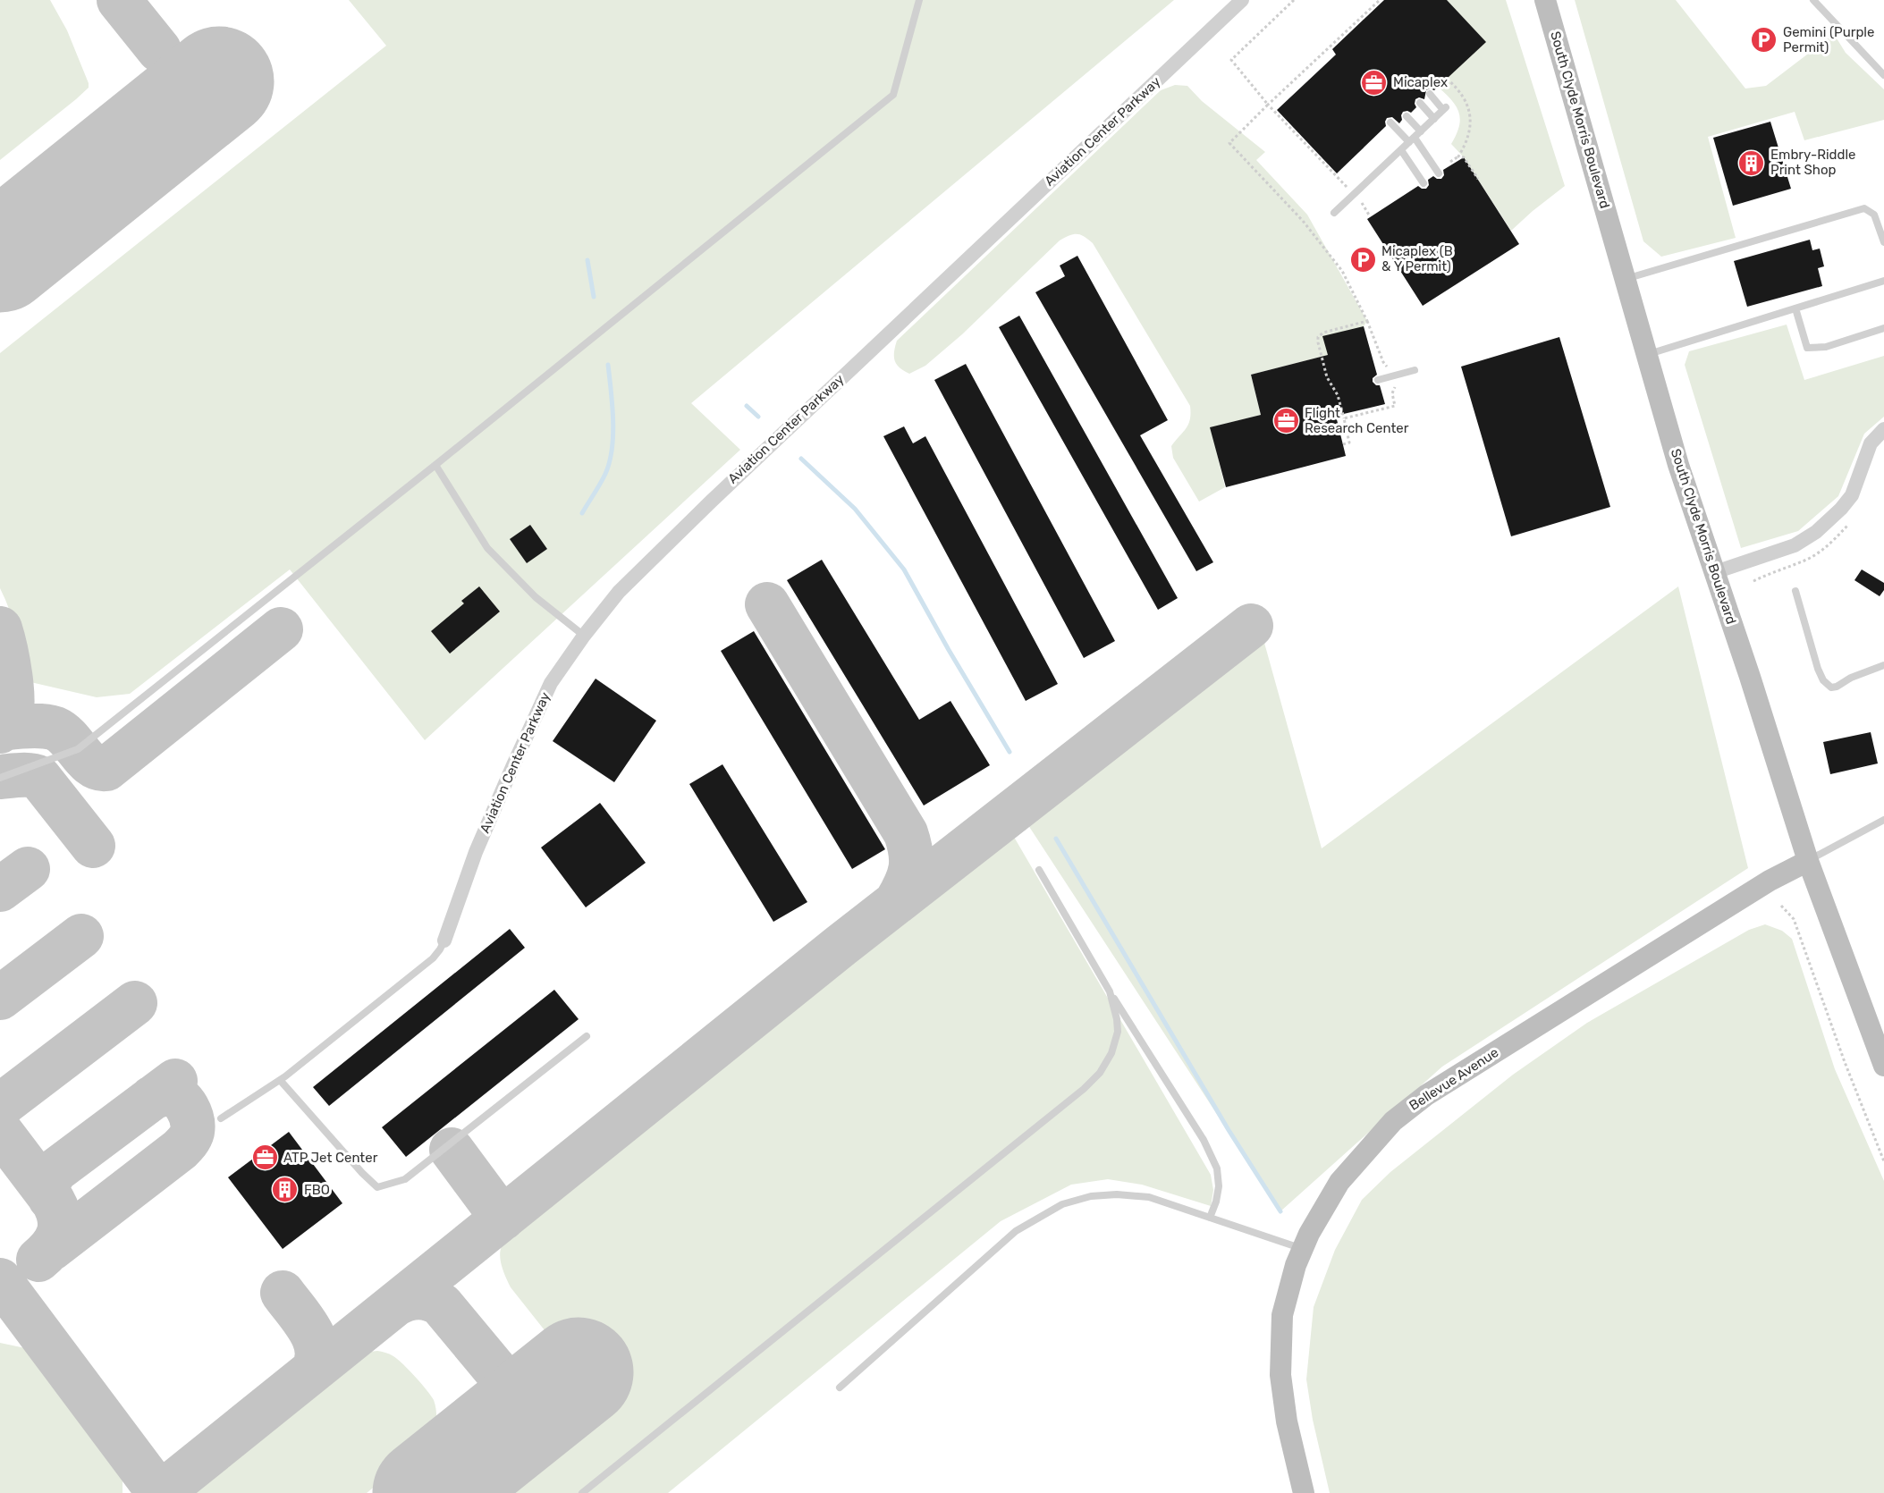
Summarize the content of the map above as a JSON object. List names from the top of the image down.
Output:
{
  "streets": {
    "main road": ["South Clyde Morris Boulevard", "Bellevue Avenue"],
    "street": ["Aviation Center Parkway"]
  },
  "crossings": [
    ["South Clyde Morris Boulevard", "Bellevue Avenue"]
  ],
  "places": {
    "parking": ["Gemini (Purple Permit)", "Micaplex (B & Y Permit)"],
    "office": ["Micaplex", "Flight Research Center", "ATP Jet Center"],
    "building": ["Embry-Riddle Print Shop", "FBO"]
  }
}
